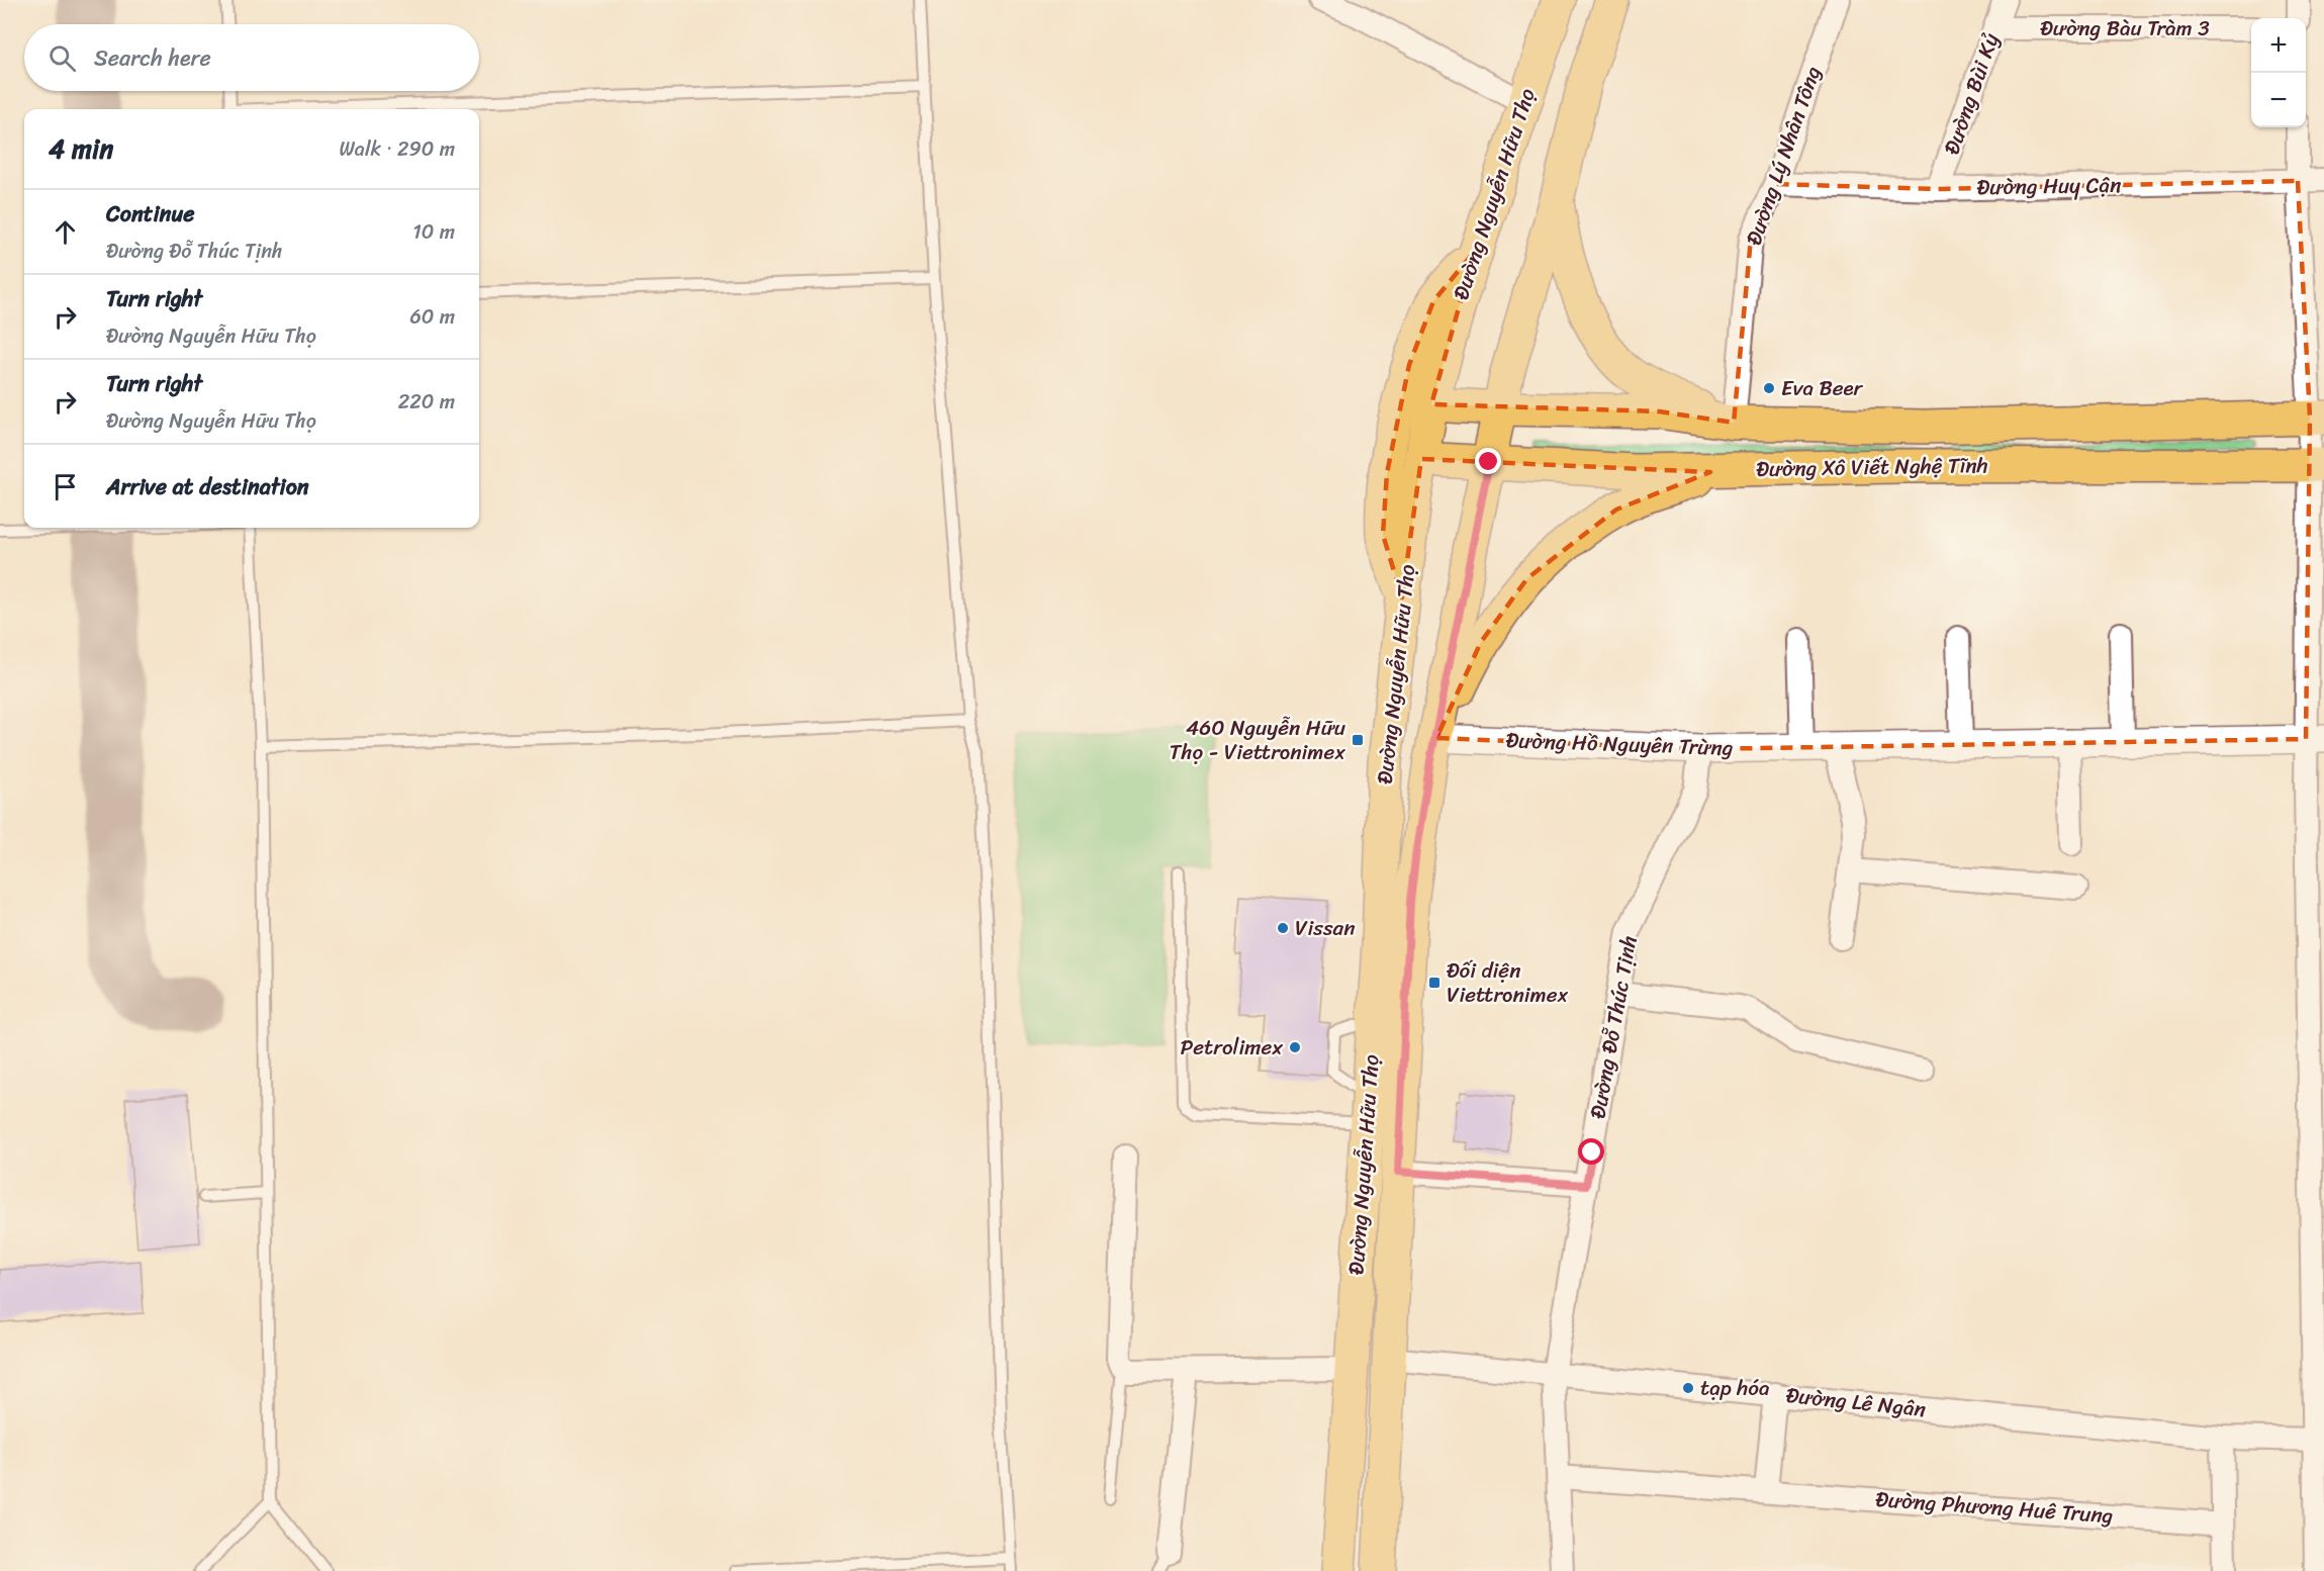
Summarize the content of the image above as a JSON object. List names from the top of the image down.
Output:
{
  "streets": {
    "main road": ["Đường Nguyễn Hữu Thọ", "Đường Xô Viết Nghệ Tĩnh"],
    "street": [
      "Đường Bàu Tràm 3",
      "Đường Bùi Kỷ",
      "Đường Lý Nhân Tông",
      "Đường Huy Cận",
      "Đường Hồ Nguyên Trừng",
      "Đường Đỗ Thúc Tịnh",
      "Đường Lê Ngân",
      "Đường Phương Huê Trung"
    ]
  },
  "crossings": [
    ["Đường Bàu Tràm 3", "Đường Bùi Kỷ"],
    ["Đường Bùi Kỷ", "Đường Huy Cận"],
    ["Đường Lý Nhân Tông", "Đường Huy Cận"],
    ["Đường Lý Nhân Tông", "Đường Xô Viết Nghệ Tĩnh"],
    ["Đường Nguyễn Hữu Thọ", "Đường Xô Viết Nghệ Tĩnh"],
    ["Đường Nguyễn Hữu Thọ", "Đường Hồ Nguyên Trừng"],
    ["Đường Nguyễn Hữu Thọ", "Đường Đỗ Thúc Tịnh"],
    ["Đường Nguyễn Hữu Thọ", "Đường Lê Ngân"],
    ["Đường Hồ Nguyên Trừng", "Đường Đỗ Thúc Tịnh"],
    ["Đường Đỗ Thúc Tịnh", "Đường Lê Ngân"],
    ["Đường Đỗ Thúc Tịnh", "Đường Phương Huê Trung"]
  ],
  "places": {
    "other": [
      "Eva Beer",
      "Vissan",
      "Petrolimex",
      "tạp hóa"
    ],
    "transit": ["460 Nguyễn Hữu Thọ - Viettronimex", "Đối diện Viettronimex"]
  },
  "page": {
    "map_buttons": ["+", "−"],
    "search": "Search here",
    "heading": ["4 min", "Walk · 290 m"],
    "list": [
      ["Continue", "Đường Đỗ Thúc Tịnh", "10 m"],
      ["Turn right", "Đường Nguyễn Hữu Thọ", "60 m"],
      ["Turn right", "Đường Nguyễn Hữu Thọ", "220 m"],
      "Arrive at destination"
    ]
  }
}
